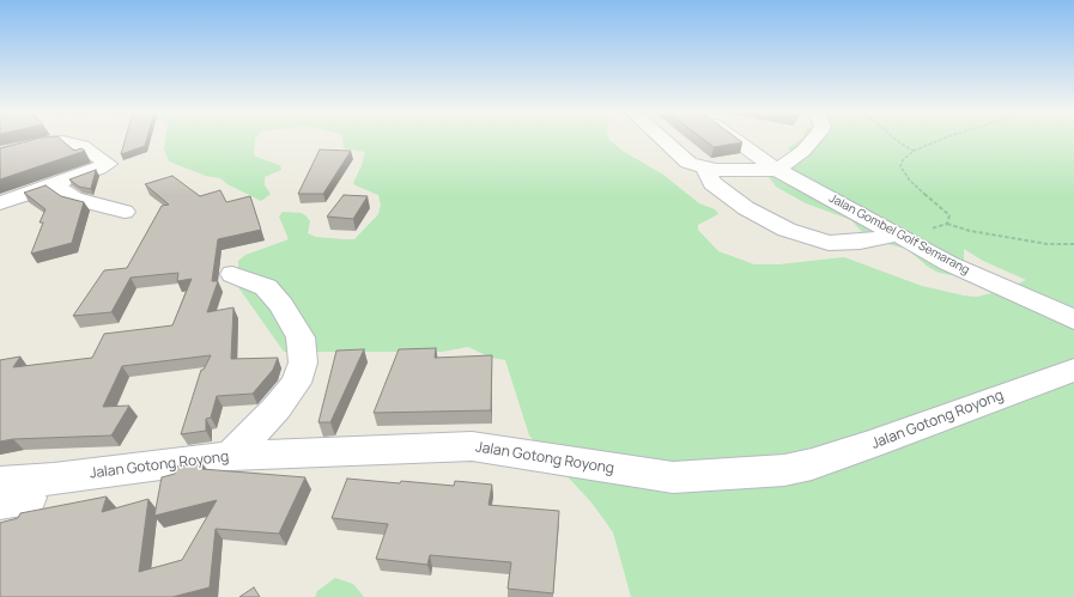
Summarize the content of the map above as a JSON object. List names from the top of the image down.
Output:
{
  "streets": {
    "street": ["Jalan Gombel Golf Semarang", "Jalan Gotong Royong"]
  }
}
